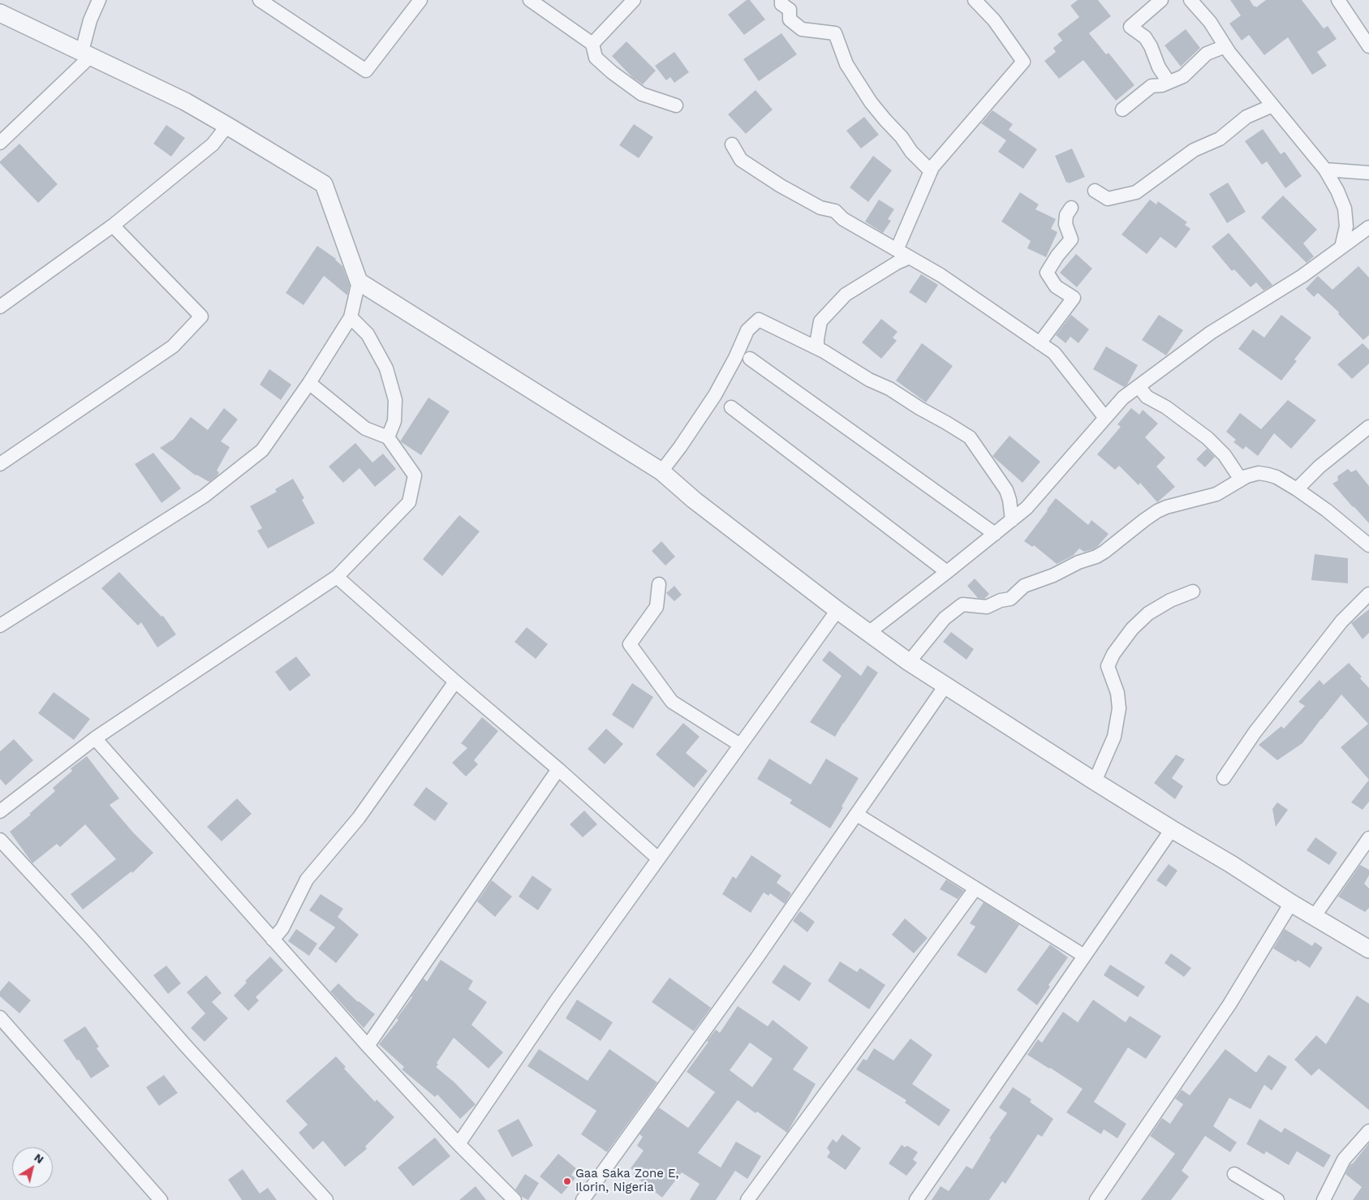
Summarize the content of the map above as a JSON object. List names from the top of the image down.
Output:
{
  "places": ["Gaa Saka Zone E, Ilorin, Nigeria"],
  "north": "top right"
}
